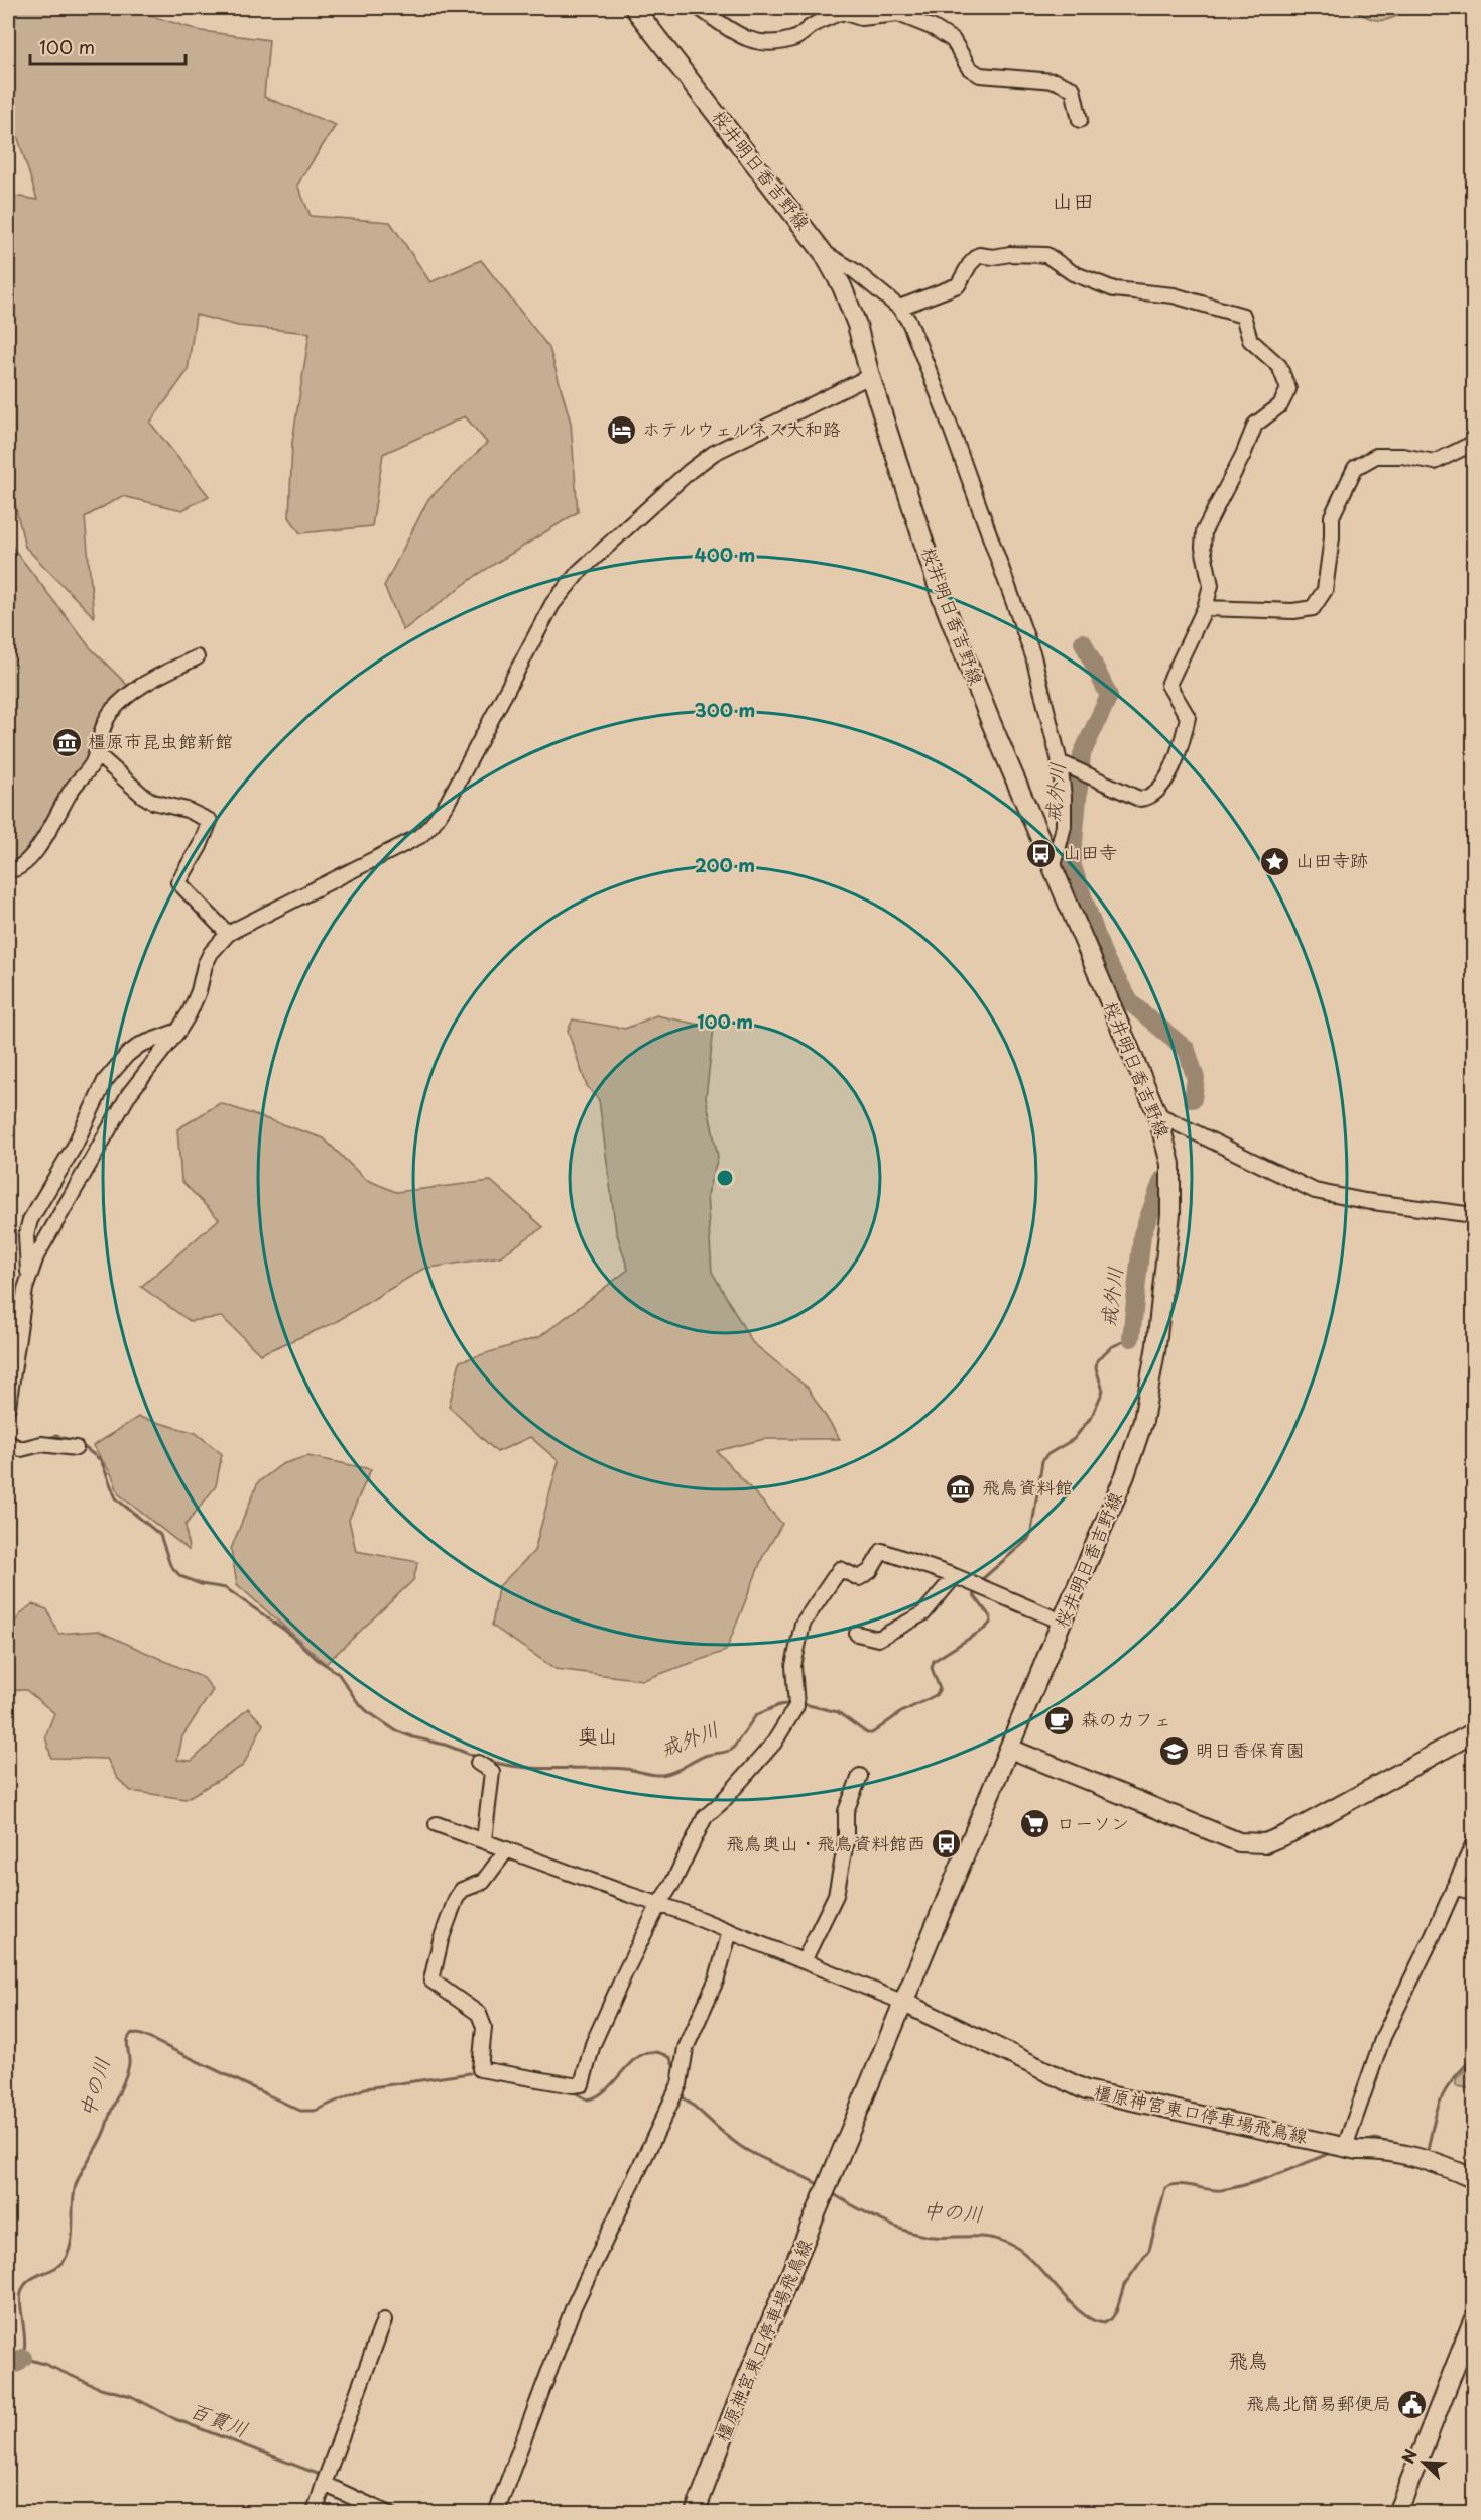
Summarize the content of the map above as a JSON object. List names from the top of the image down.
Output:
{
  "streets": {
    "main road": ["桜井明日香吉野線", "橿原神宮東口停車場飛鳥線"]
  },
  "crossings": [
    ["桜井明日香吉野線", "橿原神宮東口停車場飛鳥線"]
  ],
  "districts": ["山田", "奥山", "飛鳥"],
  "water": ["戒外川", "中の川", "百貫川"],
  "places": {
    "hotel": ["ホテルウェルネス大和路"],
    "museum": ["橿原市昆虫館新館", "飛鳥資料館"],
    "bus stop": ["山田寺", "飛鳥奥山・飛鳥資料館西"],
    "place": ["山田寺跡"],
    "cafe": ["森のカフェ"],
    "school or university": ["明日香保育園"],
    "supermarket": ["ローソン"],
    "public building": ["飛鳥北簡易郵便局"]
  },
  "scale_bar": "100 m",
  "north": "top left",
  "rings": [
    "400 m",
    "300 m",
    "200 m",
    "100 m"
  ]
}
